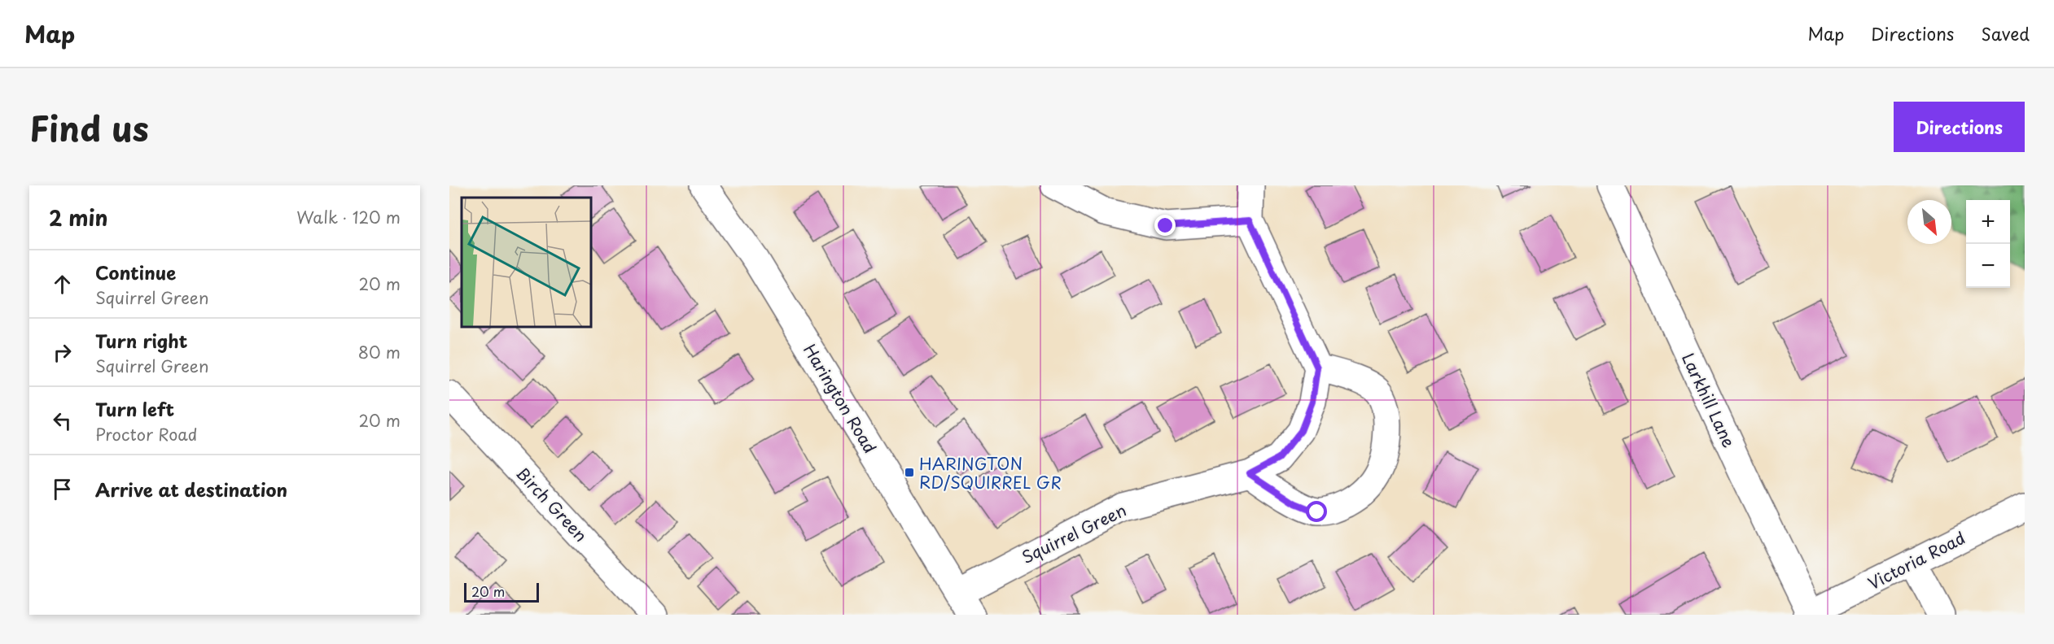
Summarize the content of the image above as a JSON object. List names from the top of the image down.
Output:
{
  "streets": {
    "street": [
      "Harington Road",
      "Larkhill Lane",
      "Birch Green",
      "Squirrel Green",
      "Victoria Road"
    ]
  },
  "crossings": [
    ["Harington Road", "Squirrel Green"],
    ["Larkhill Lane", "Victoria Road"]
  ],
  "places": {
    "transit": ["HARINGTON RD/SQUIRREL GR"]
  },
  "scale_bar": "20 m",
  "north": "bottom right",
  "page": {
    "header": "Map",
    "nav": ["Map", "Directions", "Saved"],
    "title": "Find us",
    "buttons": "Directions",
    "heading": ["2 min", "Walk · 120 m"],
    "map_buttons": ["+", "−"],
    "list": [
      ["Continue", "Squirrel Green", "20 m"],
      ["Turn right", "Squirrel Green", "80 m"],
      ["Turn left", "Proctor Road", "20 m"],
      "Arrive at destination"
    ],
    "scale": "20 m"
  }
}
